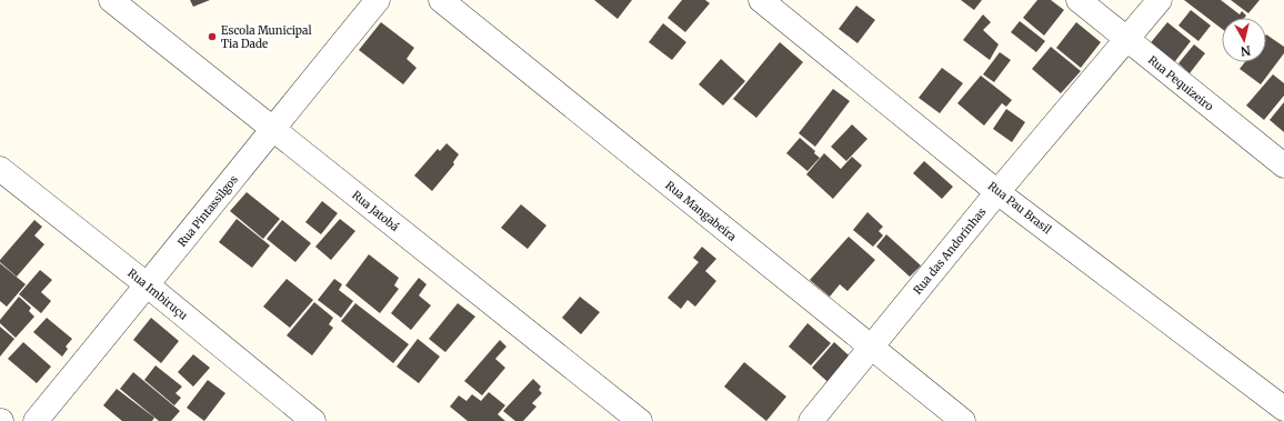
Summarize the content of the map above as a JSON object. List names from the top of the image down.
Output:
{
  "streets": {
    "street": [
      "Rua Pequizeiro",
      "Rua Pau Brasil",
      "Rua Pintassilgos",
      "Rua Jatobá",
      "Rua Mangabeira",
      "Rua das Andorinhas",
      "Rua Imbiruçu"
    ]
  },
  "crossings": [
    ["Rua Pequizeiro", "Rua das Andorinhas"],
    ["Rua Pau Brasil", "Rua das Andorinhas"],
    ["Rua Pintassilgos", "Rua Jatobá"],
    ["Rua Pintassilgos", "Rua Imbiruçu"],
    ["Rua Mangabeira", "Rua das Andorinhas"]
  ],
  "places": ["Escola Municipal Tia Dade"],
  "north": "bottom"
}
